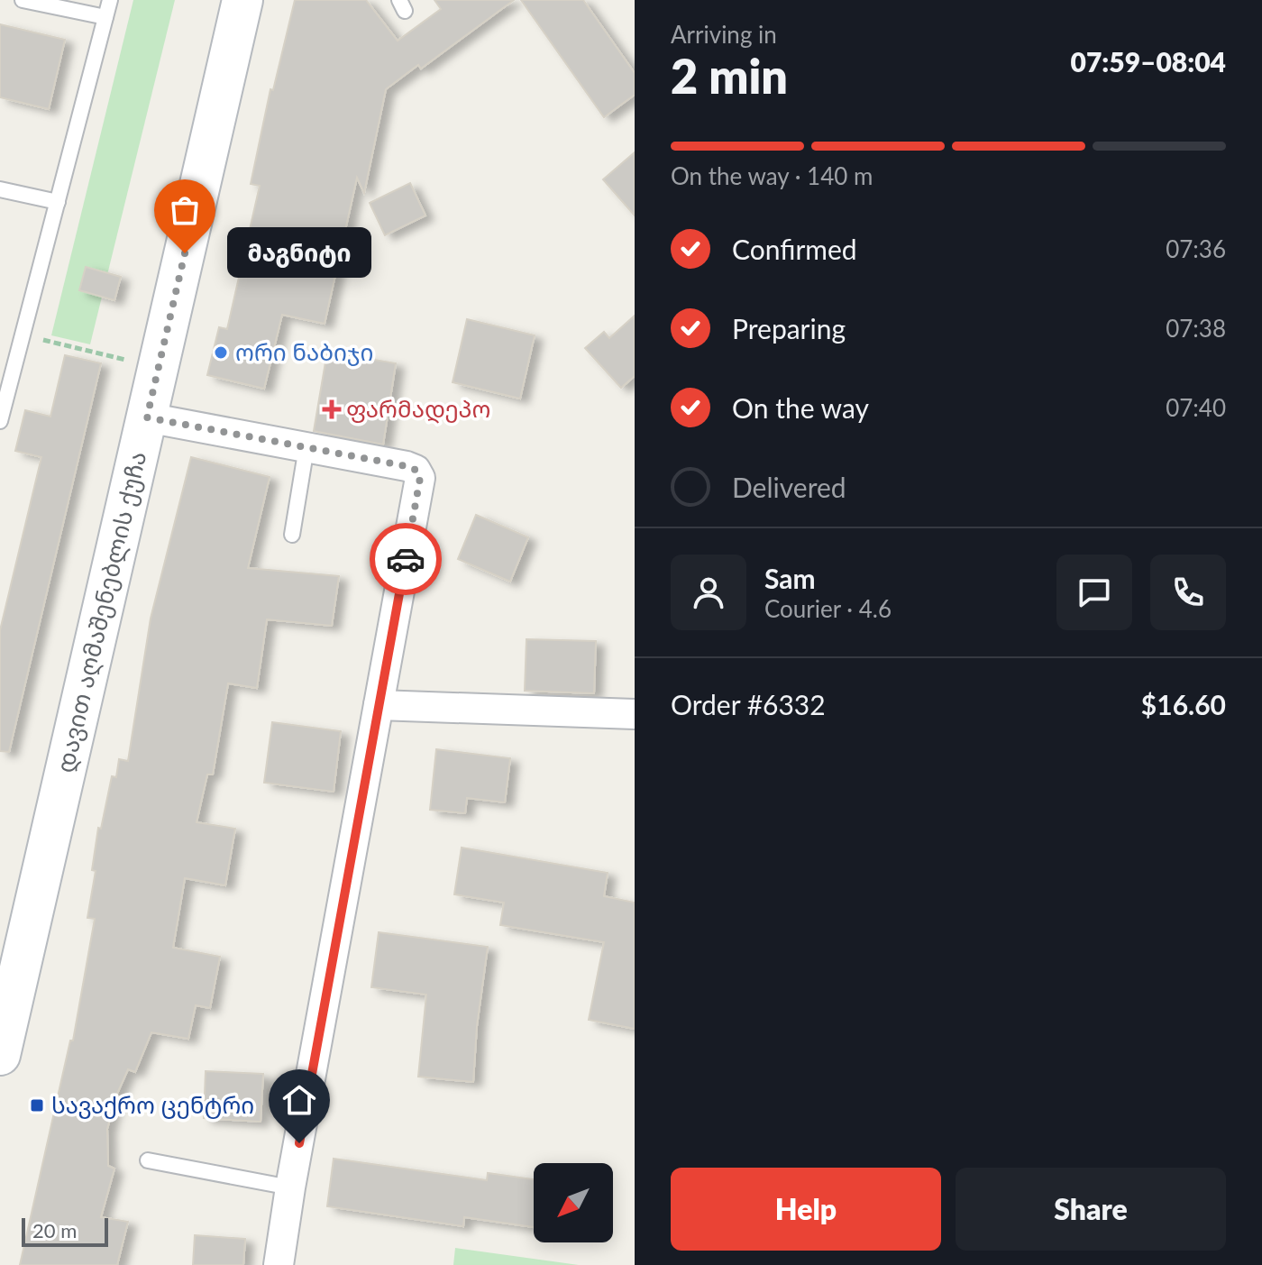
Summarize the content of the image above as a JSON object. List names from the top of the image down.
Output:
{
  "streets": {
    "street": ["დავით აღმაშენებლის ქუჩა"]
  },
  "places": {
    "other": ["მაგნიტი", "ორი ნაბიჯი"],
    "health": ["ფარმადეპო"],
    "transit": ["სავაქრო ცენტრი"]
  },
  "scale_bar": "20 m",
  "north": "bottom left",
  "page": {
    "heading": ["2 min", "Arriving in", "07:59–08:04"],
    "panel": [
      "Sam",
      "Courier · 4.6",
      "Order #6332",
      "$16.60"
    ],
    "bar": "On the way · 140 m",
    "list": [
      ["Confirmed", "07:36"],
      ["Preparing", "07:38"],
      ["On the way", "07:40"],
      "Delivered"
    ],
    "bubble": "მაგნიტი",
    "buttons": ["Help", "Share"],
    "scale": "20 m"
  }
}
